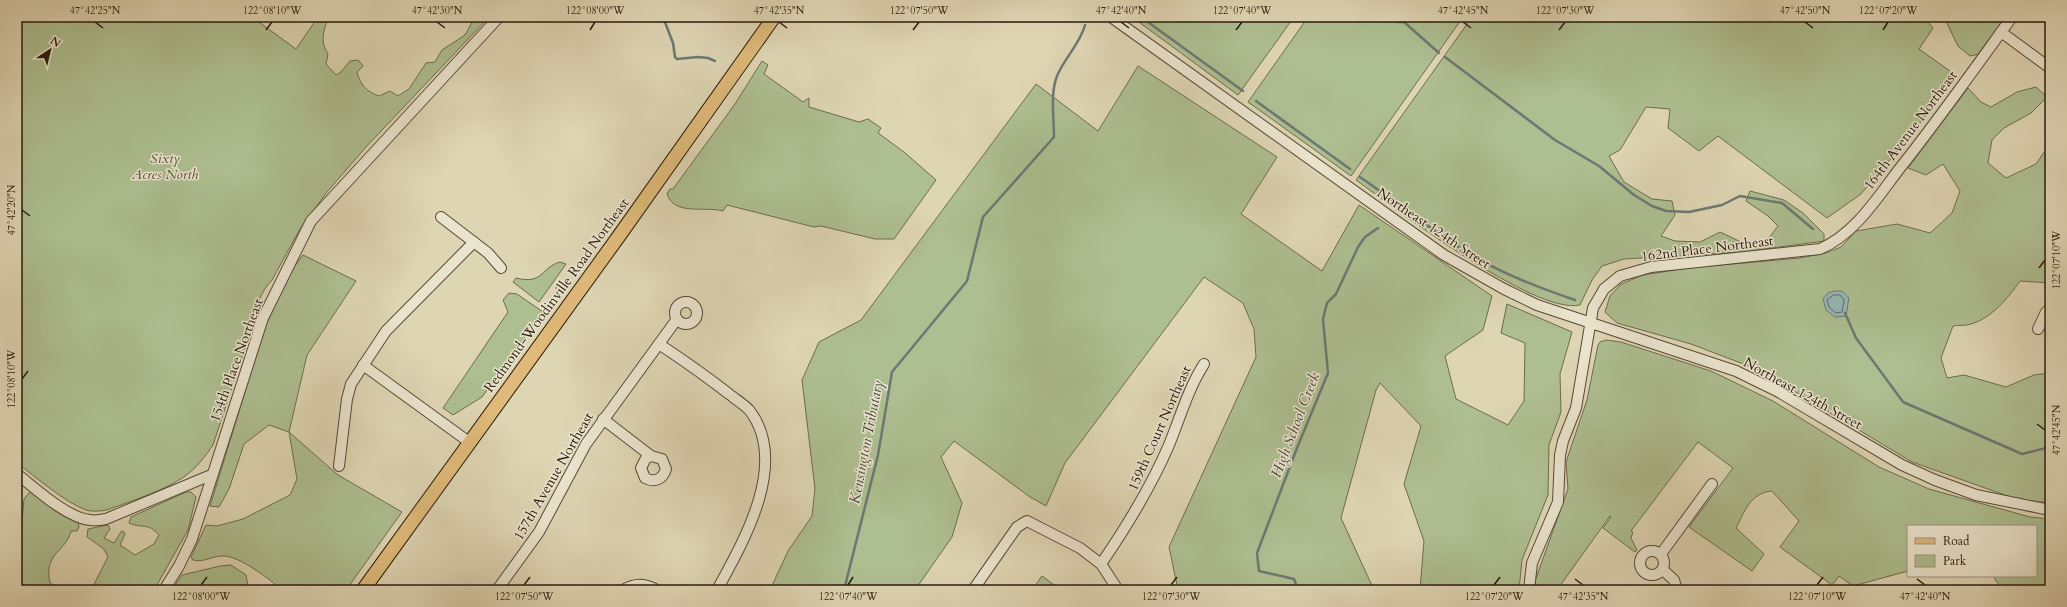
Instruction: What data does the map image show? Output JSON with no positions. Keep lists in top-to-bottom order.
{
  "streets": {
    "main road": ["Redmond-Woodinville Road Northeast"],
    "street": [
      "164th Avenue Northeast",
      "Northeast 124th Street",
      "162nd Place Northeast",
      "154th Place Northeast",
      "159th Court Northeast",
      "157th Avenue Northeast"
    ]
  },
  "crossings": [
    ["164th Avenue Northeast", "162nd Place Northeast"],
    ["Northeast 124th Street", "162nd Place Northeast"]
  ],
  "water": ["High School Creek", "Kensington Tributary"],
  "parks": ["Sixty Acres North"],
  "legend": ["Road", "Park"],
  "north": "top right",
  "coordinates": [
    "47°42'25\"N",
    "122°08'10\"W",
    "47°42'30\"N",
    "122°08'00\"W",
    "47°42'35\"N",
    "122°07'50\"W",
    "47°42'40\"N",
    "122°07'40\"W",
    "47°42'45\"N",
    "122°07'30\"W",
    "47°42'50\"N",
    "122°07'20\"W",
    "47°42'20\"N",
    "122°07'10\"W"
  ]
}
